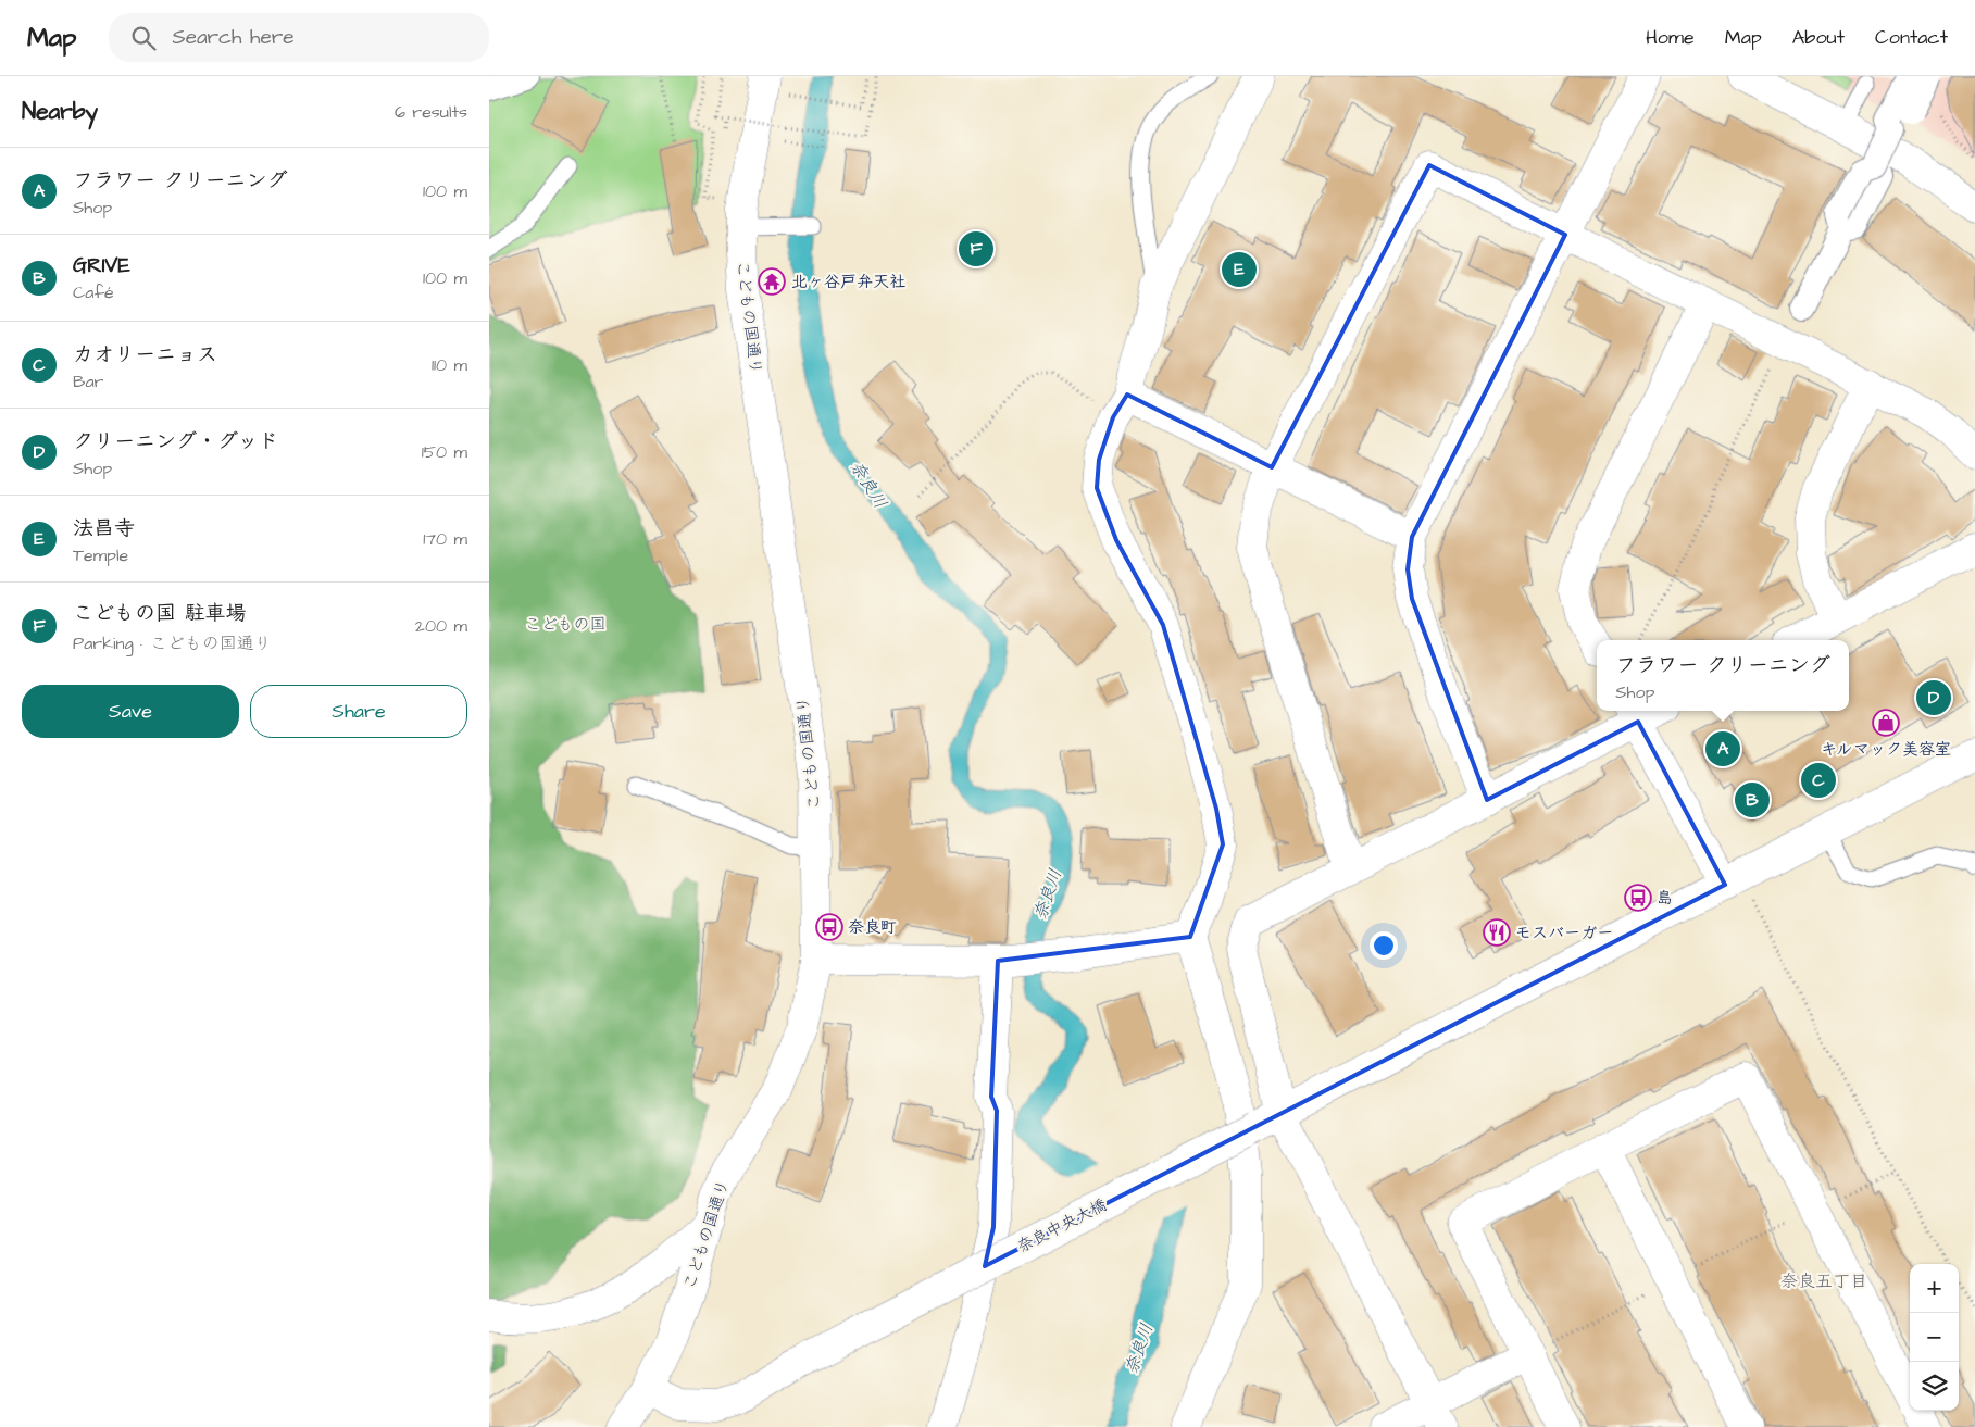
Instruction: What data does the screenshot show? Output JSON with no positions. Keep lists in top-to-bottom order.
{
  "streets": {
    "street": ["こどもの国通り", "奈良中央大橋"]
  },
  "crossings": [
    ["こどもの国通り", "奈良中央大橋"]
  ],
  "districts": ["奈良五丁目"],
  "water": ["奈良川"],
  "parks": ["こどもの国"],
  "places": {
    "temple": ["北ヶ谷戸弁天社"],
    "shop": ["キルマック美容室"],
    "bus stop": ["島", "奈良町"],
    "restaurant": ["モスバーガー"]
  },
  "page": {
    "header": "Map",
    "search": "Search here",
    "nav": [
      "Home",
      "Map",
      "About",
      "Contact"
    ],
    "heading": ["Nearby", "6 results"],
    "list": [
      {
        "mark": "A",
        "name": "フラワー クリーニング",
        "note": "Shop",
        "value": "100 m"
      },
      {
        "mark": "B",
        "name": "GRIVE",
        "note": "Café",
        "value": "100 m"
      },
      {
        "mark": "C",
        "name": "カオリーニョス",
        "note": "Bar",
        "value": "110 m"
      },
      {
        "mark": "D",
        "name": "クリーニング・グッド",
        "note": "Shop",
        "value": "150 m"
      },
      {
        "mark": "E",
        "name": "法昌寺",
        "note": "Temple",
        "value": "170 m"
      },
      {
        "mark": "F",
        "name": "こどもの国 駐車場",
        "note": "Parking · こどもの国通り",
        "value": "200 m"
      }
    ],
    "pins": [
      "F",
      "E",
      "D",
      "A",
      "C",
      "B"
    ],
    "popup": ["フラワー クリーニング", "Shop"],
    "buttons": ["Save", "Share"],
    "map_buttons": ["+", "−"]
  }
}
